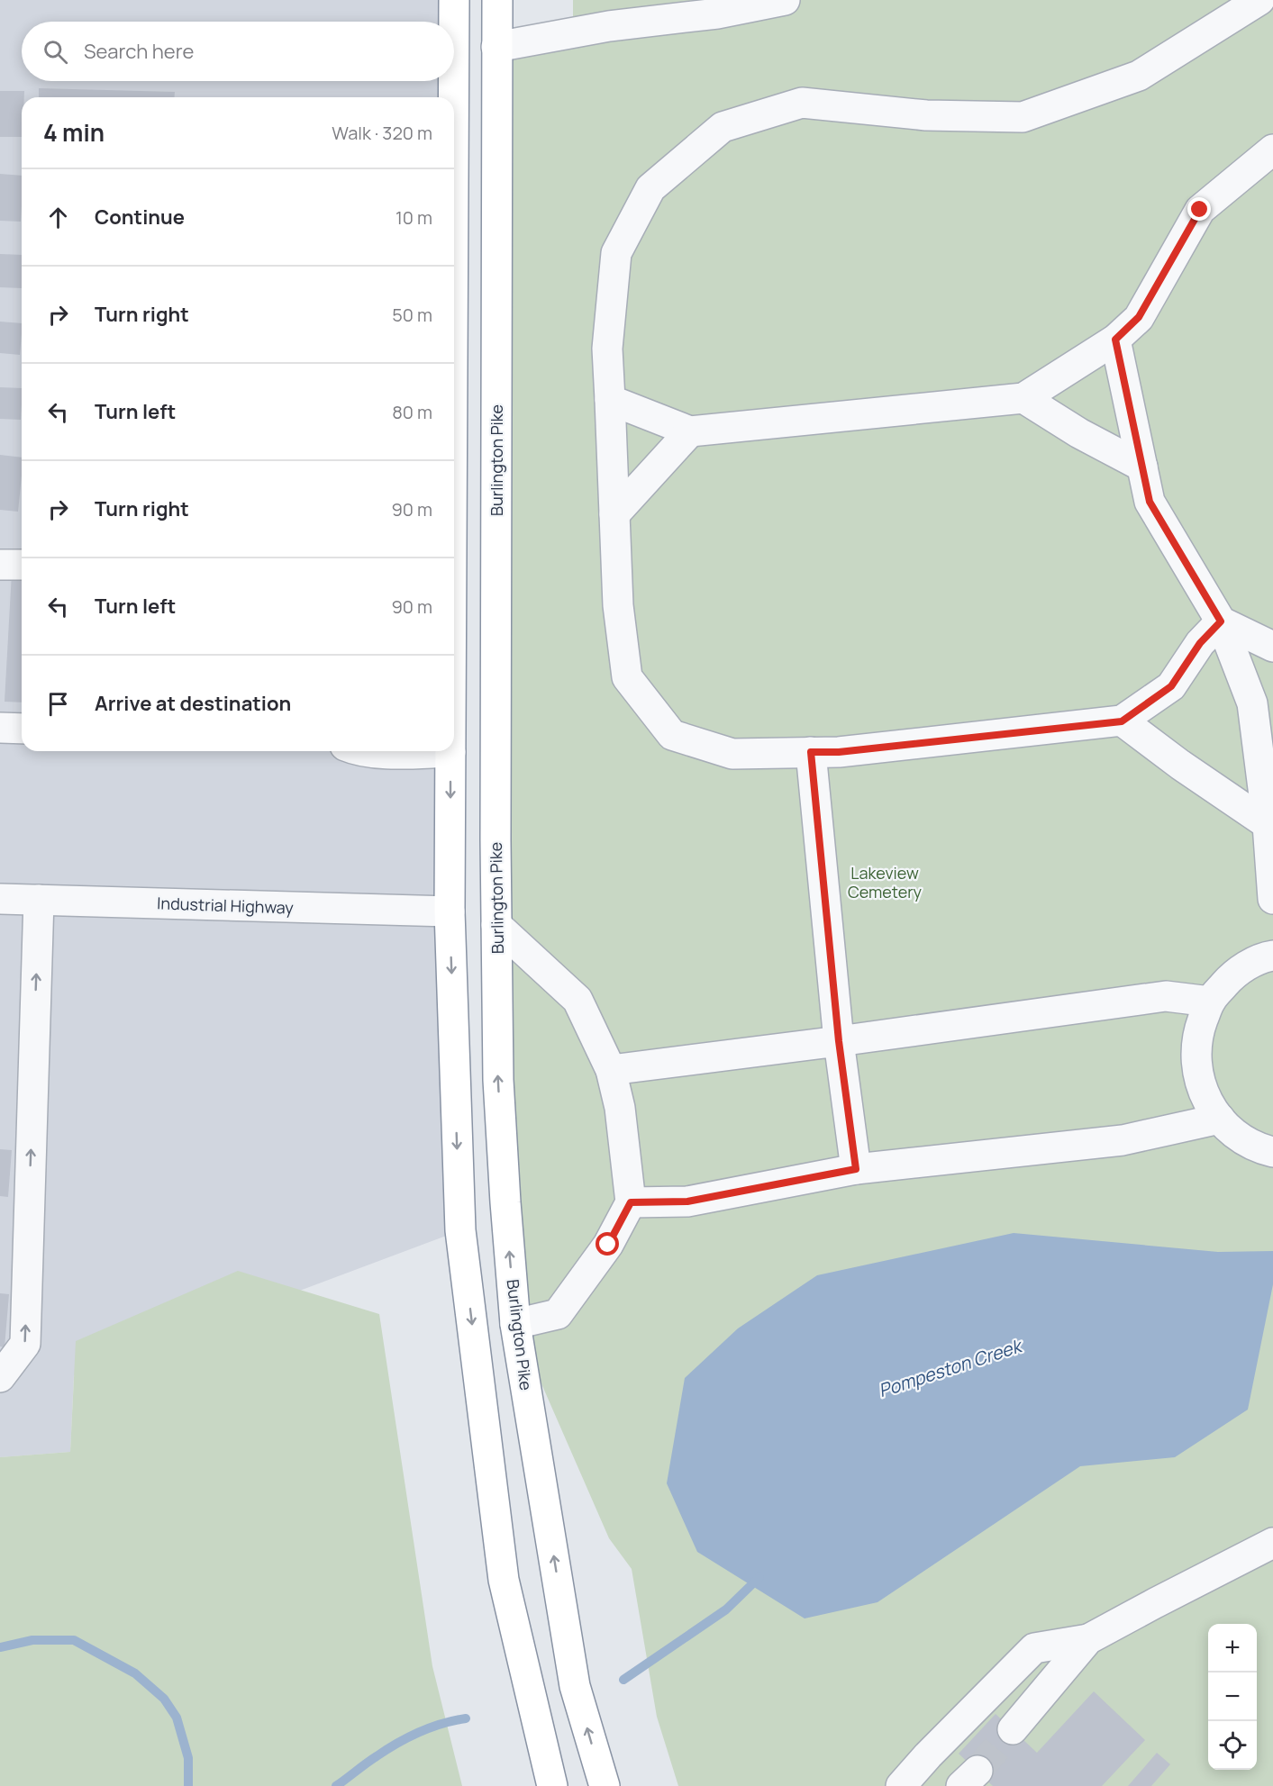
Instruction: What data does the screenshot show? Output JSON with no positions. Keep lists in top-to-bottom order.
{
  "streets": {
    "highway": ["Burlington Pike"],
    "street": ["Industrial Highway"]
  },
  "water": ["Pompeston Creek"],
  "parks": ["Lakeview Cemetery"],
  "page": {
    "search": "Search here",
    "heading": ["4 min", "Walk · 320 m"],
    "list": [
      ["Continue", "10 m"],
      ["Turn right", "50 m"],
      ["Turn left", "80 m"],
      ["Turn right", "90 m"],
      ["Turn left", "90 m"],
      "Arrive at destination"
    ],
    "map_buttons": ["+", "−"]
  }
}
